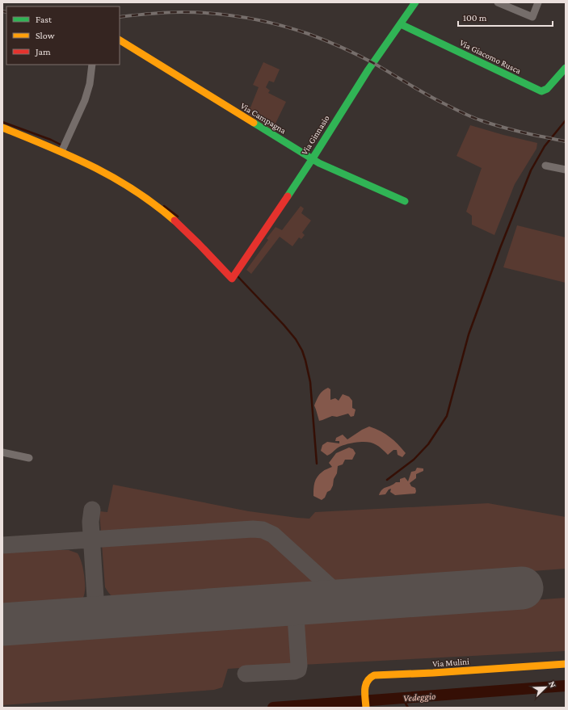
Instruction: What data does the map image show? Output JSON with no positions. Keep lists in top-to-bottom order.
{
  "streets": {
    "street": [
      "Via Giacomo Rusca",
      "Via Campagna",
      "Via Ginnasio",
      "Via Mulini"
    ]
  },
  "crossings": [
    ["Via Giacomo Rusca", "Via Ginnasio"],
    ["Via Campagna", "Via Ginnasio"]
  ],
  "water": ["Vedeggio"],
  "legend": ["Fast", "Slow", "Jam"],
  "scale_bar": "100 m",
  "north": "top right"
}
